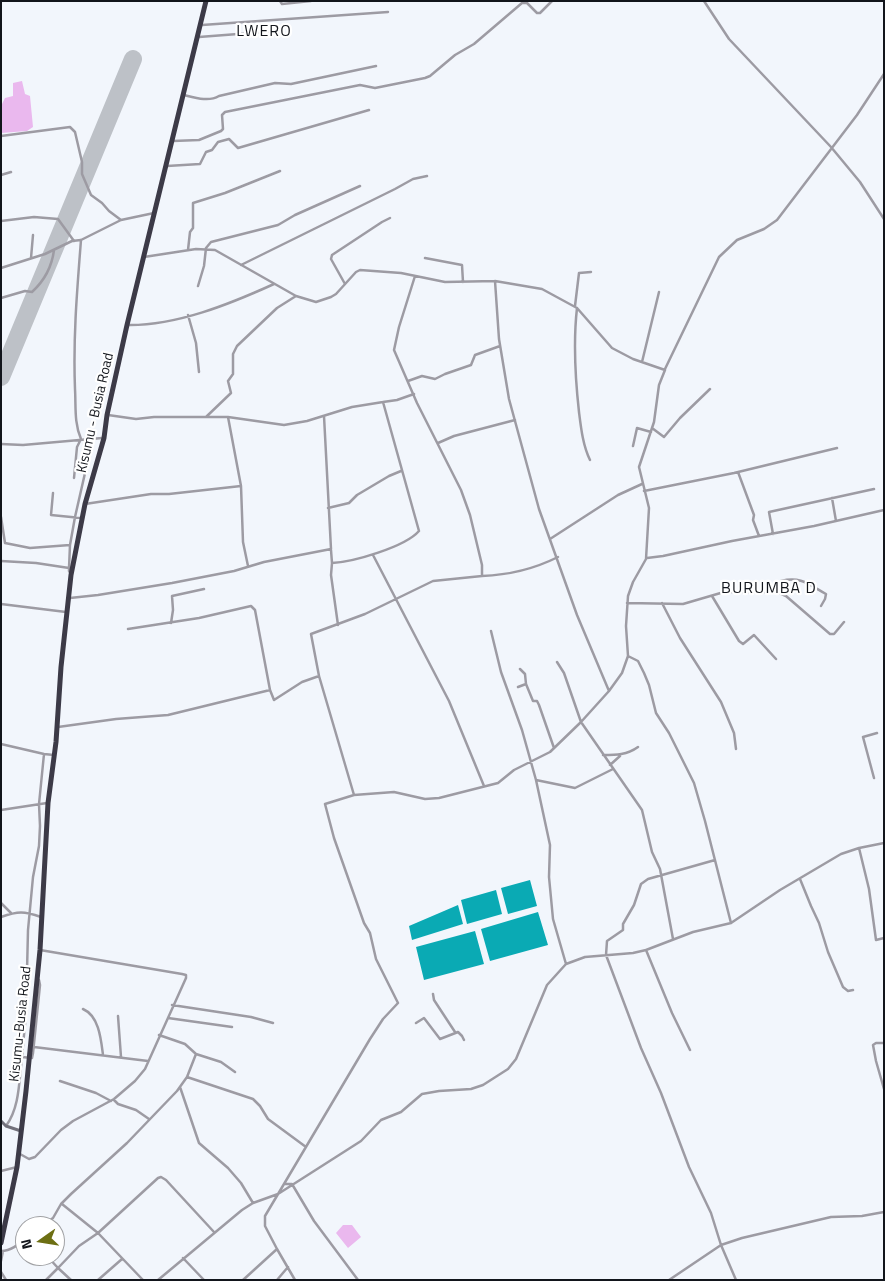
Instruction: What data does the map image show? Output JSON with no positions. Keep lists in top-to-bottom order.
{
  "streets": {
    "highway": ["Kisumu - Busia Road", "Kisumu-Busia Road"]
  },
  "crossings": [
    ["Kisumu - Busia Road", "Kisumu-Busia Road"]
  ],
  "districts": ["LWERO", "BURUMBA D"],
  "north": "left"
}
